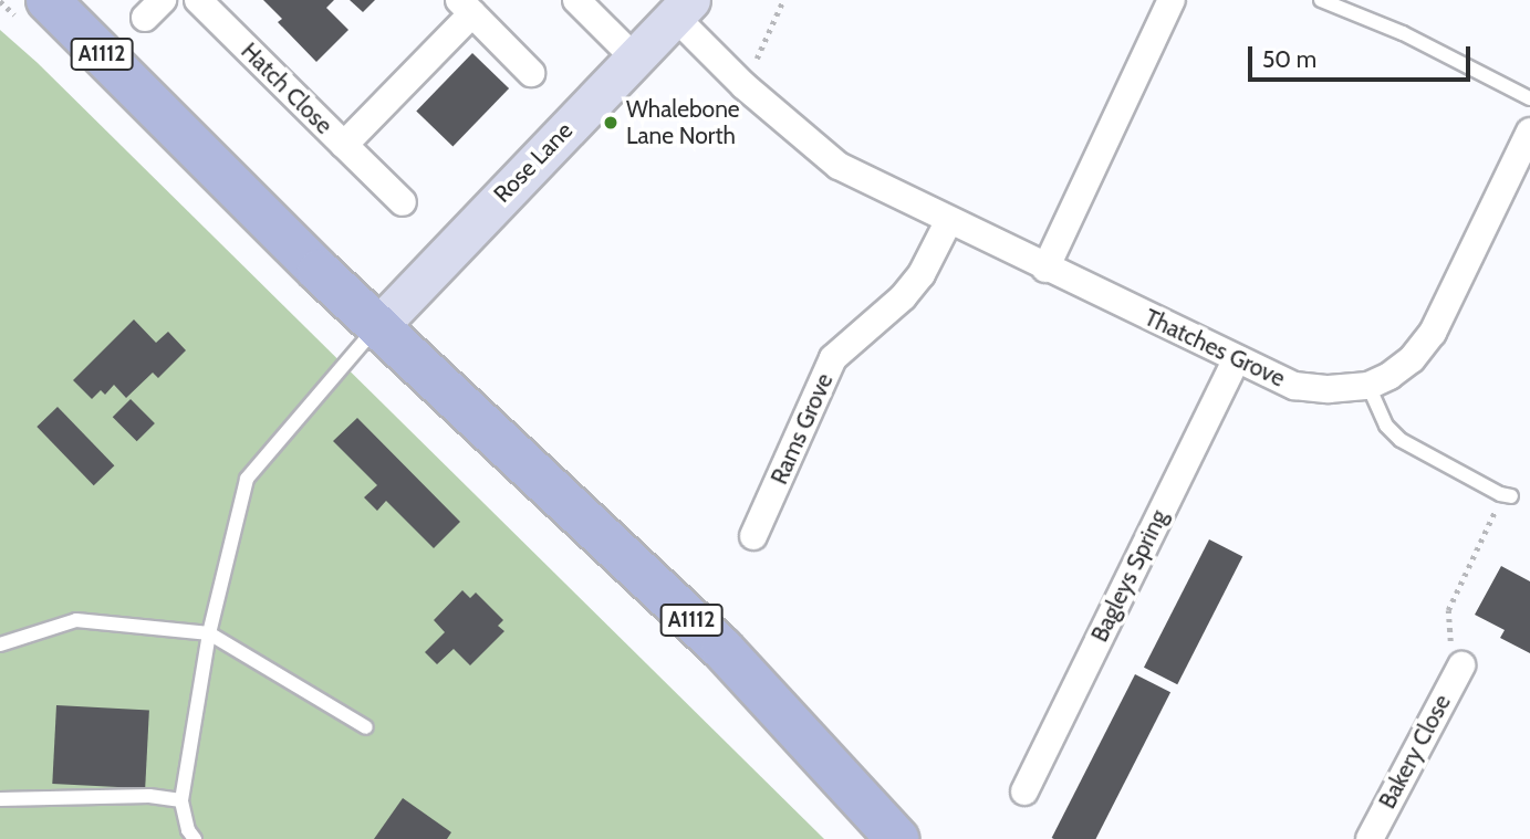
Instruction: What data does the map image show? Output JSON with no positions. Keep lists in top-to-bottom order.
{
  "streets": {
    "main road": ["A1112"],
    "street": [
      "Hatch Close",
      "Rose Lane",
      "Thatches Grove",
      "Rams Grove",
      "Bagleys Spring",
      "Bakery Close"
    ]
  },
  "crossings": [
    ["A1112", "Rose Lane"],
    ["Rose Lane", "Thatches Grove"],
    ["Thatches Grove", "Rams Grove"],
    ["Thatches Grove", "Bagleys Spring"]
  ],
  "places": ["Whalebone Lane North"],
  "scale_bar": "50 m"
}
